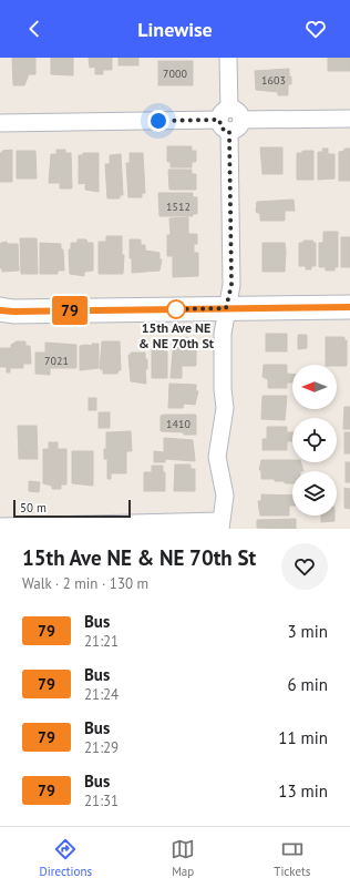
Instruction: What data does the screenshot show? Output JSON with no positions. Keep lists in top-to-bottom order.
{
  "places": ["15th Ave NE & NE 70th St"],
  "lines": ["bus line 79"],
  "house_numbers": [
    "7000",
    "1603",
    "1512",
    "7021",
    "1410"
  ],
  "scale_bar": "50 m",
  "north": "left",
  "page": {
    "header": "Linewise",
    "on_map": "79",
    "scale": "50 m",
    "heading": ["15th Ave NE & NE 70th St", "Walk · 2 min · 130 m"],
    "list": [
      {
        "mark": "79",
        "name": "Bus",
        "note": "21:21",
        "value": "3 min"
      },
      {
        "mark": "79",
        "name": "Bus",
        "note": "21:24",
        "value": "6 min"
      },
      {
        "mark": "79",
        "name": "Bus",
        "note": "21:29",
        "value": "11 min"
      },
      {
        "mark": "79",
        "name": "Bus",
        "note": "21:31",
        "value": "13 min"
      }
    ],
    "tabs": ["Directions", "Map", "Tickets"]
  }
}
